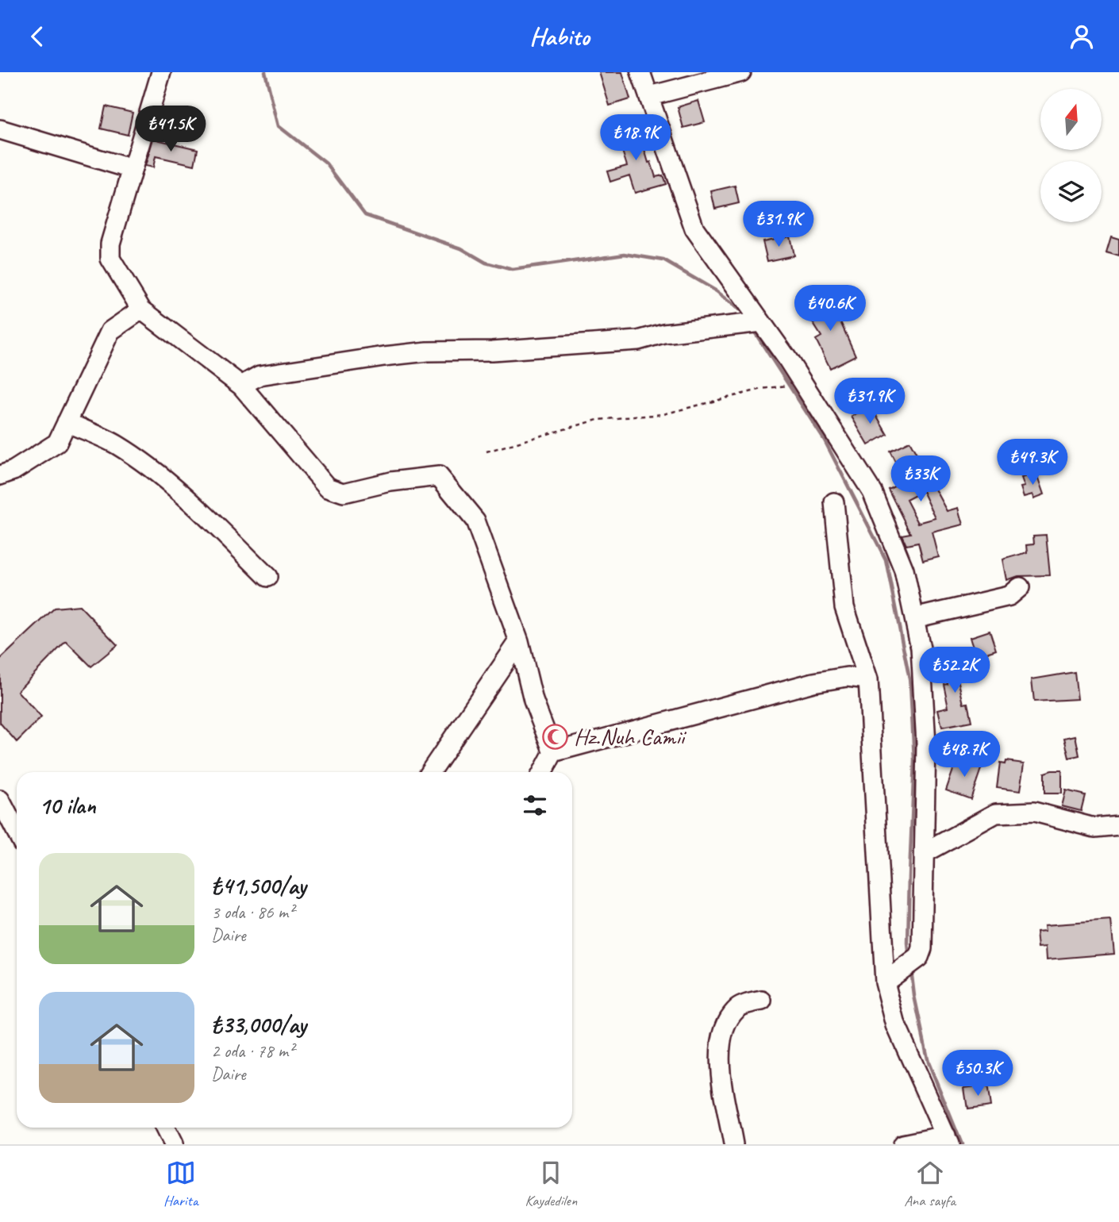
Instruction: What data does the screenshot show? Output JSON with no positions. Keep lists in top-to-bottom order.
{
  "places": {
    "mosque": ["Hz.Nuh Camii"]
  },
  "north": "top",
  "page": {
    "header": "Habito",
    "price": [
      "₺41.5K",
      "₺18.9K",
      "₺31.9K",
      "₺40.6K",
      "₺31.9K",
      "₺49.3K",
      "₺33K",
      "₺52.2K",
      "₺48.7K",
      "₺50.3K"
    ],
    "heading": "10 ilan",
    "list": [
      {
        "name": "₺41,500/ay",
        "note": "3 oda · 86 m² · Daire"
      },
      {
        "name": "₺33,000/ay",
        "note": "2 oda · 78 m² · Daire"
      }
    ],
    "tabs": ["Harita", "Kaydedilen", "Ana sayfa"]
  }
}
